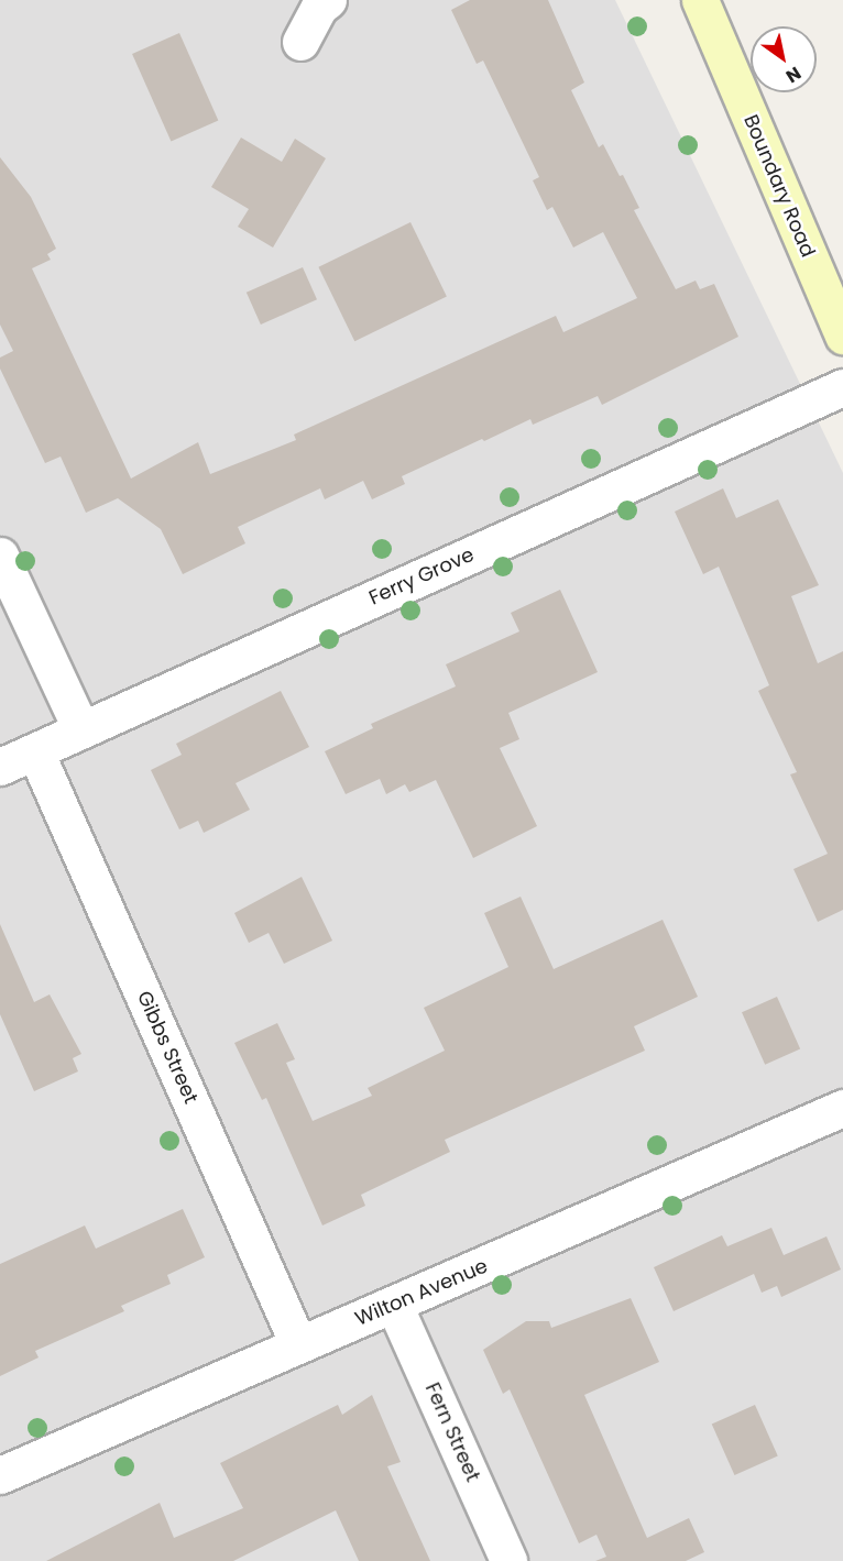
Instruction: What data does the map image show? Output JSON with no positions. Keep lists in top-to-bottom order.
{
  "streets": {
    "main road": ["Boundary Road"],
    "street": [
      "Ferry Grove",
      "Gibbs Street",
      "Wilton Avenue",
      "Fern Street"
    ]
  },
  "crossings": [
    ["Ferry Grove", "Gibbs Street"],
    ["Gibbs Street", "Wilton Avenue"],
    ["Wilton Avenue", "Fern Street"]
  ],
  "north": "bottom right"
}
